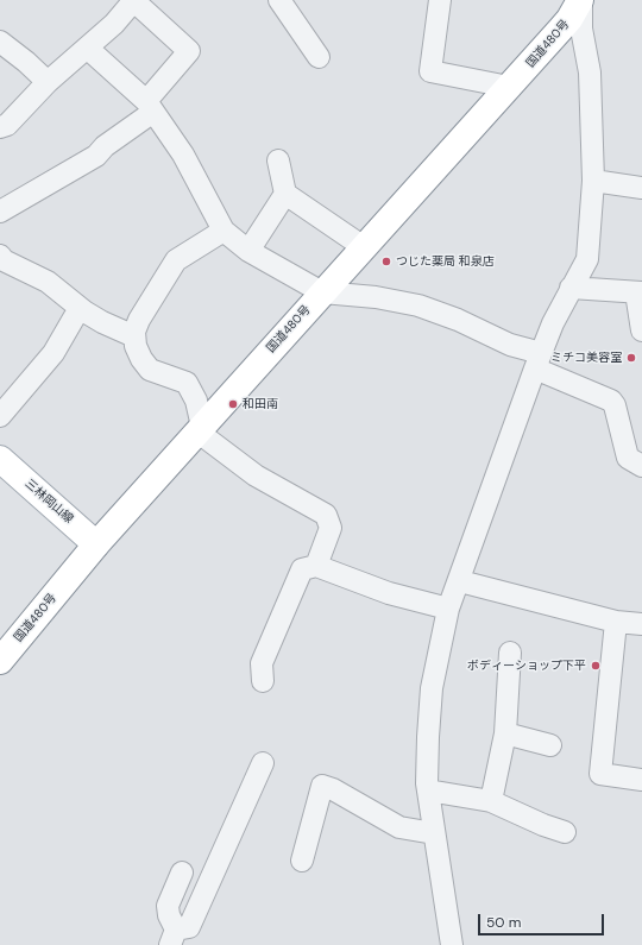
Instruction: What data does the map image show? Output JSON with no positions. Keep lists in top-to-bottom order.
{
  "streets": {
    "main road": ["国道480号", "三林岡山線"]
  },
  "crossings": [
    ["国道480号", "三林岡山線"]
  ],
  "places": [
    "つじた薬局 和泉店",
    "ミチコ美容室",
    "和田南",
    "ボディーショップ下平"
  ],
  "scale_bar": "50 m"
}
